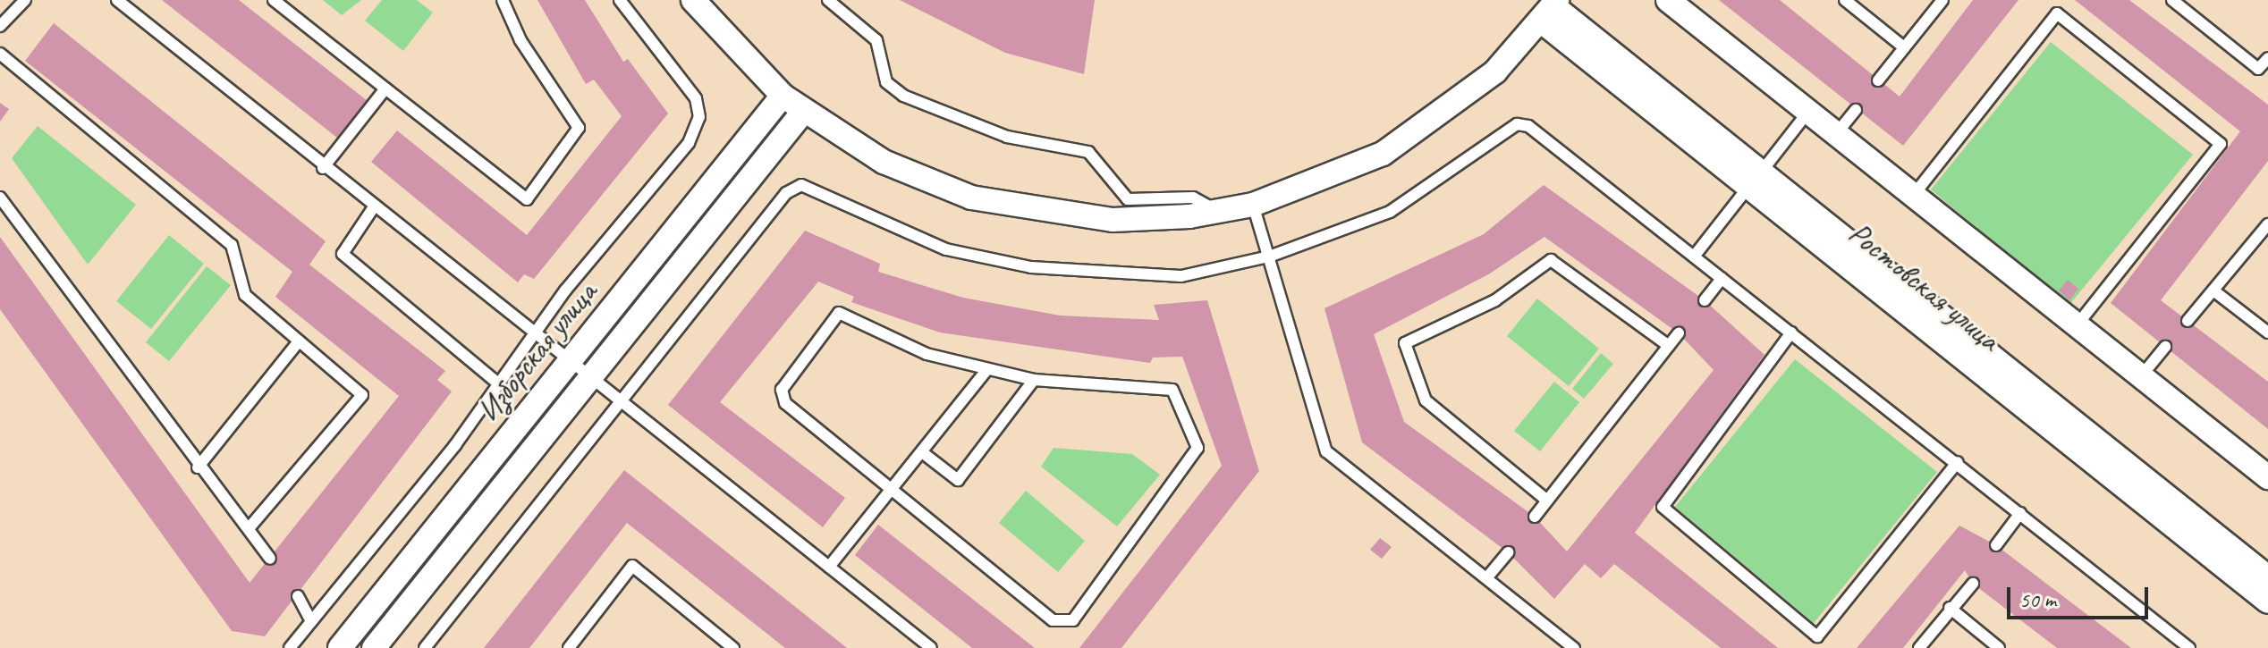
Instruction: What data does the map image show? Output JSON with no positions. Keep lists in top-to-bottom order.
{
  "streets": {
    "street": ["Ростовская улица", "Изборская улица"]
  },
  "crossings": [
    ["Ростовская улица", "Изборская улица"]
  ],
  "scale_bar": "50 m"
}
